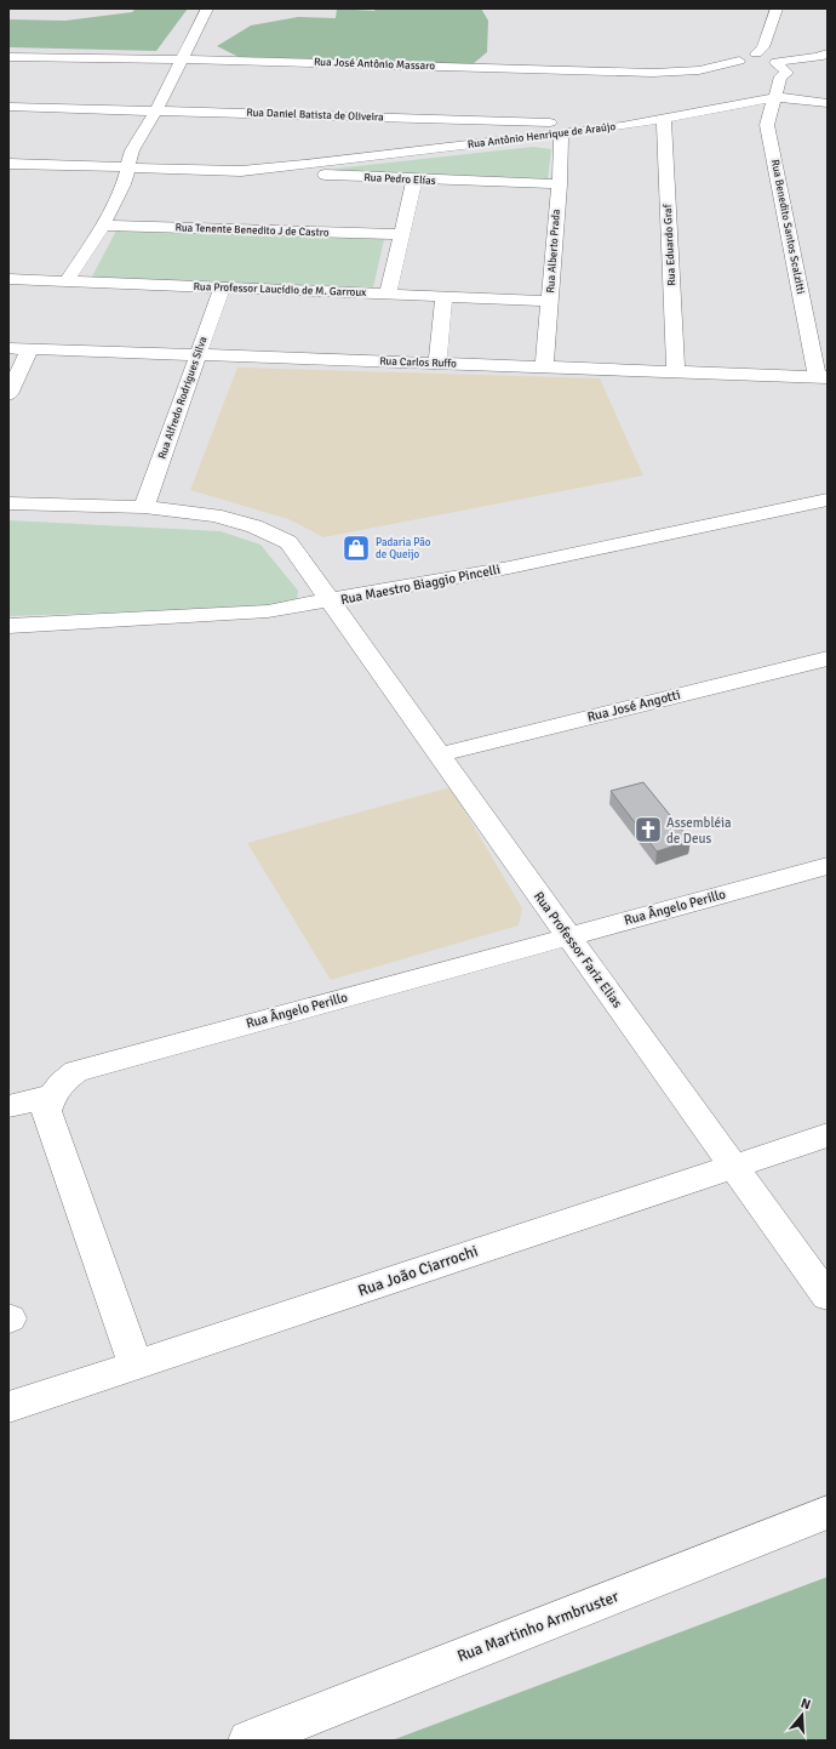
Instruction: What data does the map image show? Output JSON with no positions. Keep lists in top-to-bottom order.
{
  "streets": {
    "street": [
      "Rua José Antônio Massaro",
      "Rua Daniel Batista de Oliveira",
      "Rua Antônio Henrique de Araújo",
      "Rua Pedro Elías",
      "Rua Benedito Santos Scalzitti",
      "Rua Tenente Benedito J de Castro",
      "Rua Eduardo Graf",
      "Rua Alberto Prada",
      "Rua Professor Laucídio de M. Garroux",
      "Rua Carlos Ruffo",
      "Rua Alfredo Rodrigues Silva",
      "Rua Maestro Biaggio Pincelli",
      "Rua José Angotti",
      "Rua Ângelo Perillo",
      "Rua Professor Fariz Elias",
      "Rua João Ciarrochi",
      "Rua Martinho Armbruster"
    ]
  },
  "crossings": [
    ["Rua Daniel Batista de Oliveira", "Rua Antônio Henrique de Araújo"],
    ["Rua Antônio Henrique de Araújo", "Rua Pedro Elías"],
    ["Rua Antônio Henrique de Araújo", "Rua Benedito Santos Scalzitti"],
    ["Rua Antônio Henrique de Araújo", "Rua Eduardo Graf"],
    ["Rua Antônio Henrique de Araújo", "Rua Alberto Prada"],
    ["Rua Pedro Elías", "Rua Alberto Prada"],
    ["Rua Benedito Santos Scalzitti", "Rua Carlos Ruffo"],
    ["Rua Eduardo Graf", "Rua Carlos Ruffo"],
    ["Rua Alberto Prada", "Rua Professor Laucídio de M. Garroux"],
    ["Rua Alberto Prada", "Rua Carlos Ruffo"],
    ["Rua Professor Laucídio de M. Garroux", "Rua Alfredo Rodrigues Silva"],
    ["Rua Carlos Ruffo", "Rua Alfredo Rodrigues Silva"],
    ["Rua Alfredo Rodrigues Silva", "Rua Professor Fariz Elias"],
    ["Rua Maestro Biaggio Pincelli", "Rua Professor Fariz Elias"],
    ["Rua José Angotti", "Rua Professor Fariz Elias"],
    ["Rua Ângelo Perillo", "Rua Professor Fariz Elias"],
    ["Rua Professor Fariz Elias", "Rua João Ciarrochi"]
  ],
  "places": {
    "shop": ["Padaria Pão de Queijo"],
    "church": ["Assembléia de Deus"]
  },
  "north": "top"
}
